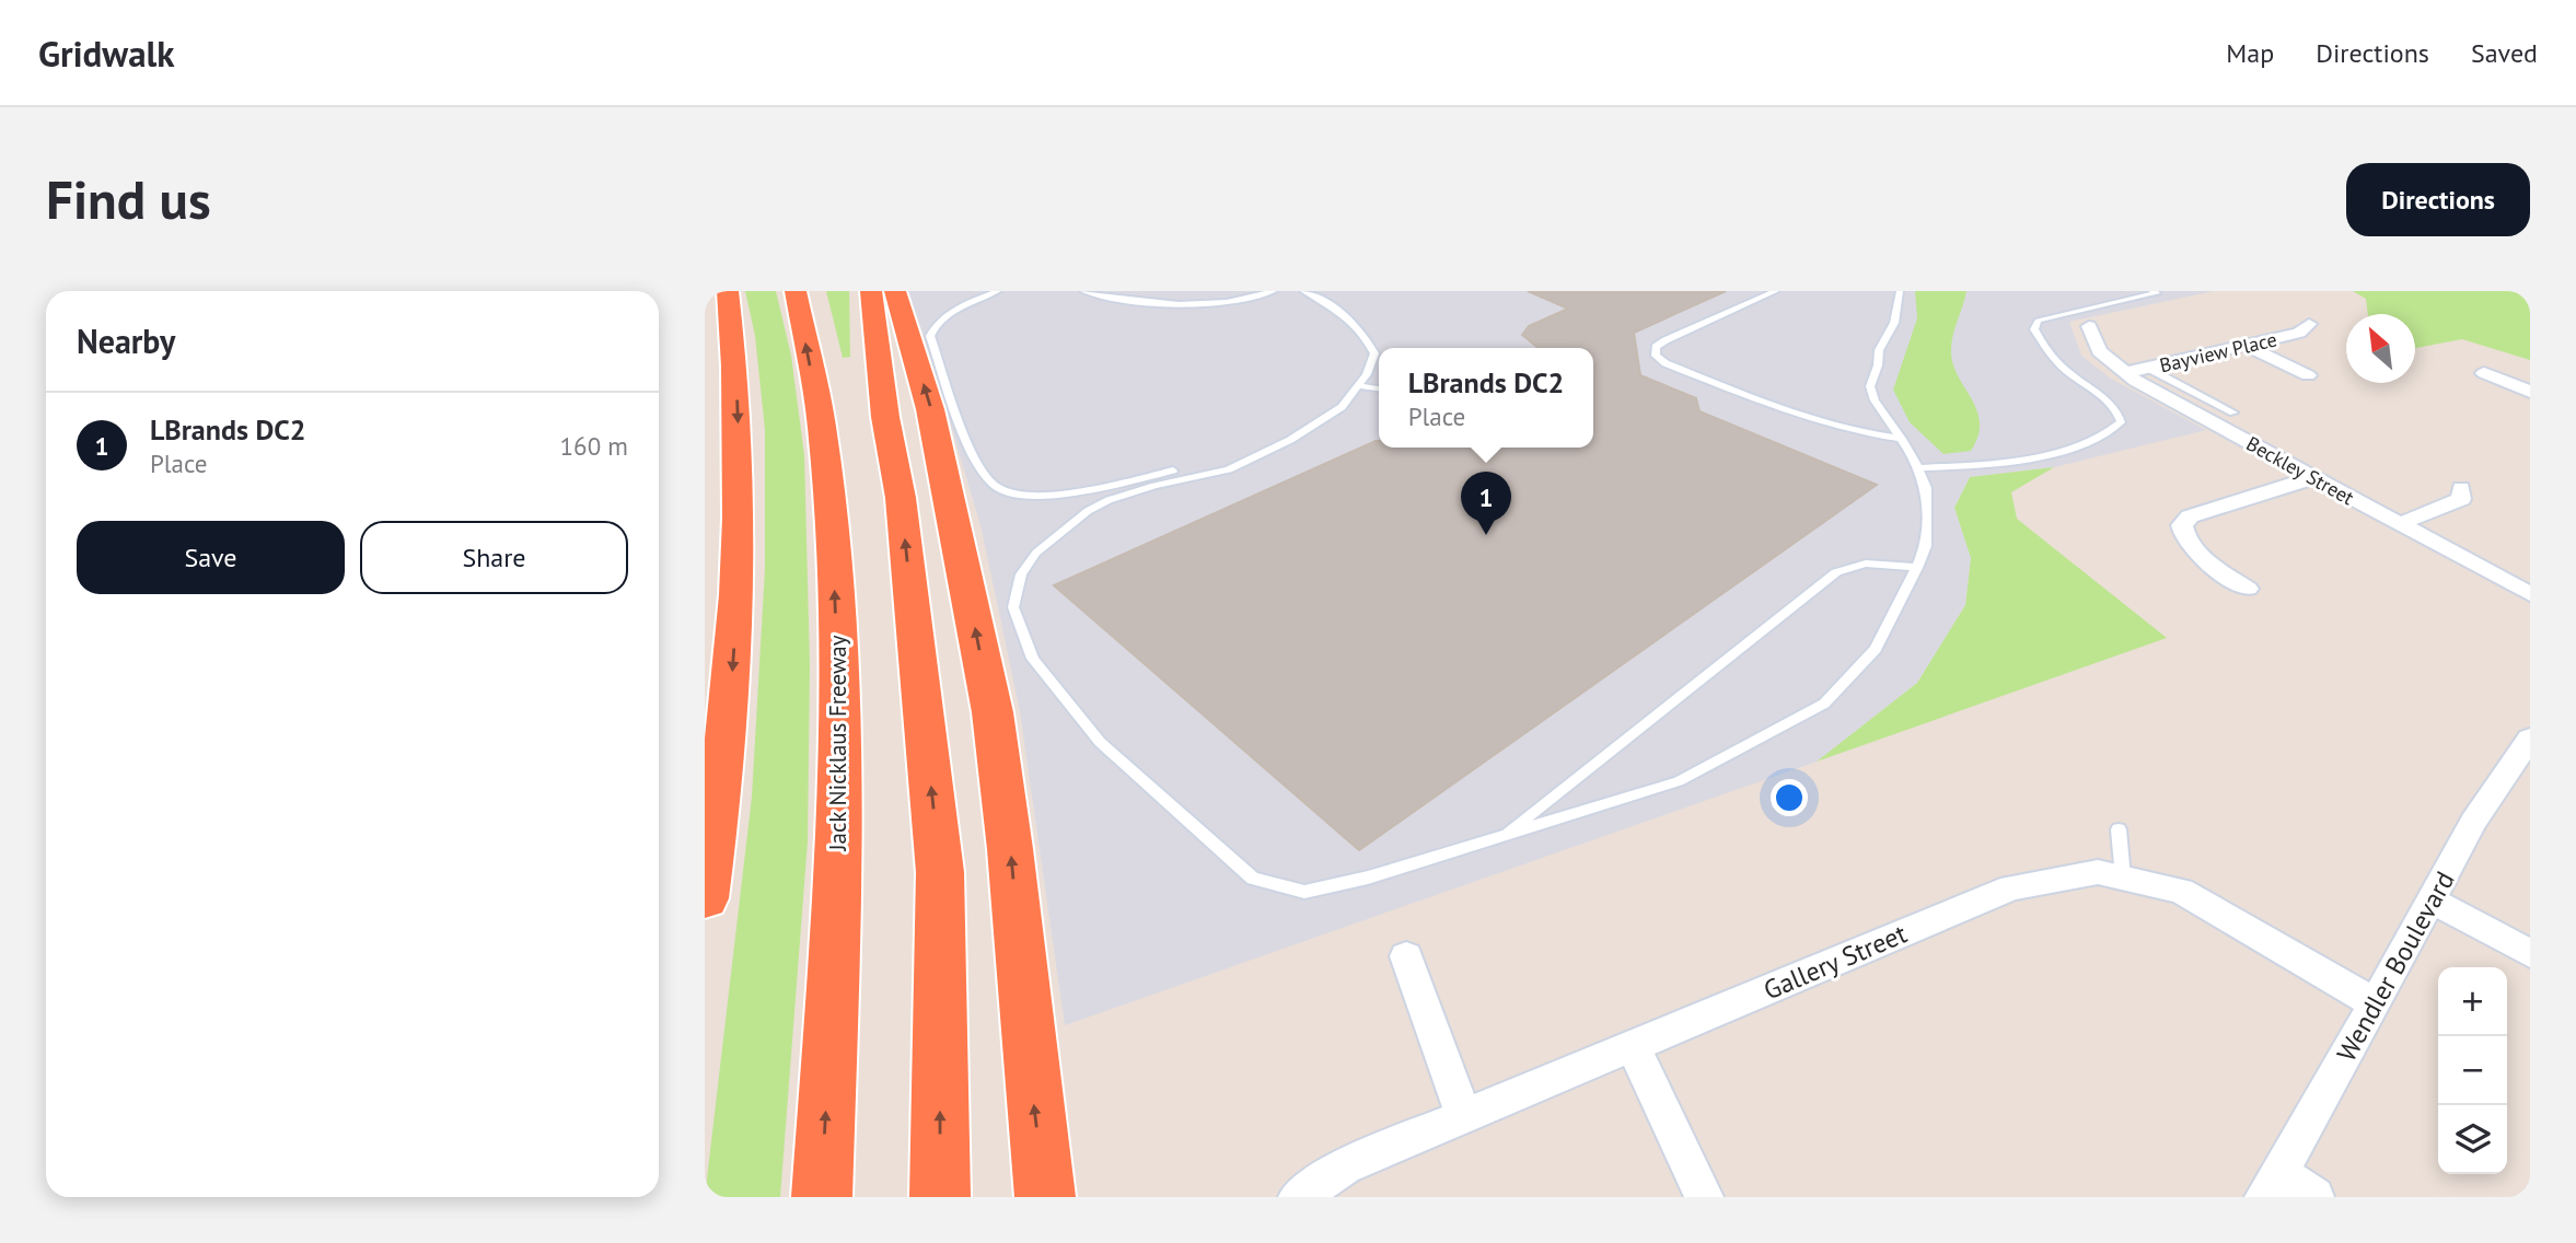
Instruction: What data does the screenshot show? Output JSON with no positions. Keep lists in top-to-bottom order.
{
  "streets": {
    "highway": ["Jack Nicklaus Freeway"],
    "street": [
      "Bayview Place",
      "Beckley Street",
      "Gallery Street",
      "Wendler Boulevard"
    ]
  },
  "crossings": [
    ["Bayview Place", "Beckley Street"],
    ["Gallery Street", "Wendler Boulevard"]
  ],
  "north": "top left",
  "page": {
    "header": "Gridwalk",
    "nav": ["Map", "Directions", "Saved"],
    "buttons": [
      "Directions",
      ["Save", "Share"]
    ],
    "title": "Find us",
    "heading": "Nearby",
    "popup": ["LBrands DC2", "Place"],
    "list": [
      {
        "mark": "1",
        "name": "LBrands DC2",
        "note": "Place",
        "value": "160 m"
      }
    ],
    "pins": "1",
    "map_buttons": ["+", "−"]
  }
}
